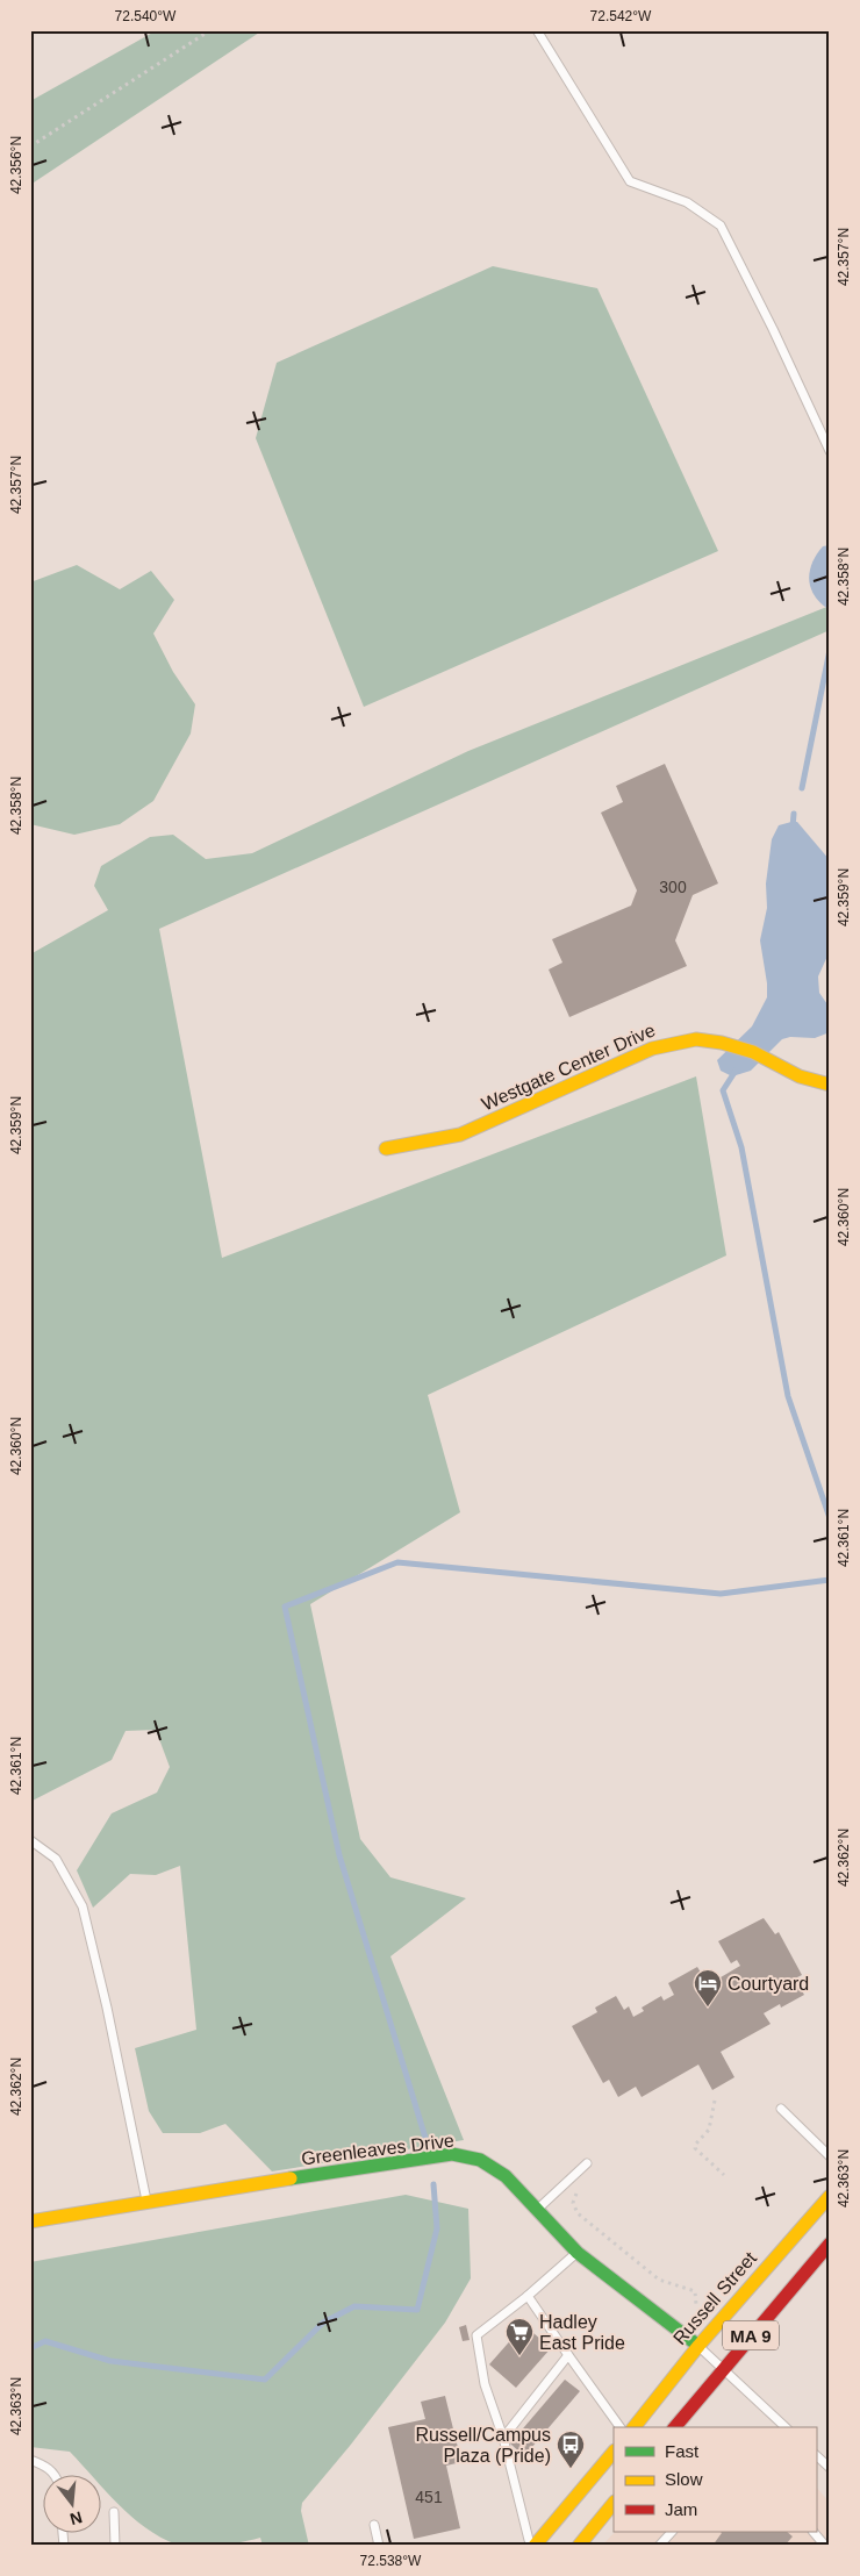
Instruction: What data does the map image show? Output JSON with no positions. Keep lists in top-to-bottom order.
{
  "streets": {
    "main road": [
      "Westgate Center Drive",
      "Greenleaves Drive",
      "Russell Street",
      "MA 9"
    ]
  },
  "crossings": [
    ["Greenleaves Drive", "Russell Street"]
  ],
  "places": {
    "hotel": ["Courtyard"],
    "supermarket": ["Hadley East Pride"],
    "bus stop": ["Russell/Campus Plaza (Pride)"]
  },
  "house_numbers": ["300", "451"],
  "legend": ["Fast", "Slow", "Jam"],
  "north": "bottom",
  "coordinates": [
    "72.540°W",
    "72.542°W",
    "42.356°N",
    "42.357°N",
    "42.358°N",
    "42.359°N",
    "42.360°N",
    "42.361°N",
    "42.362°N",
    "42.363°N",
    "72.538°W"
  ]
}
